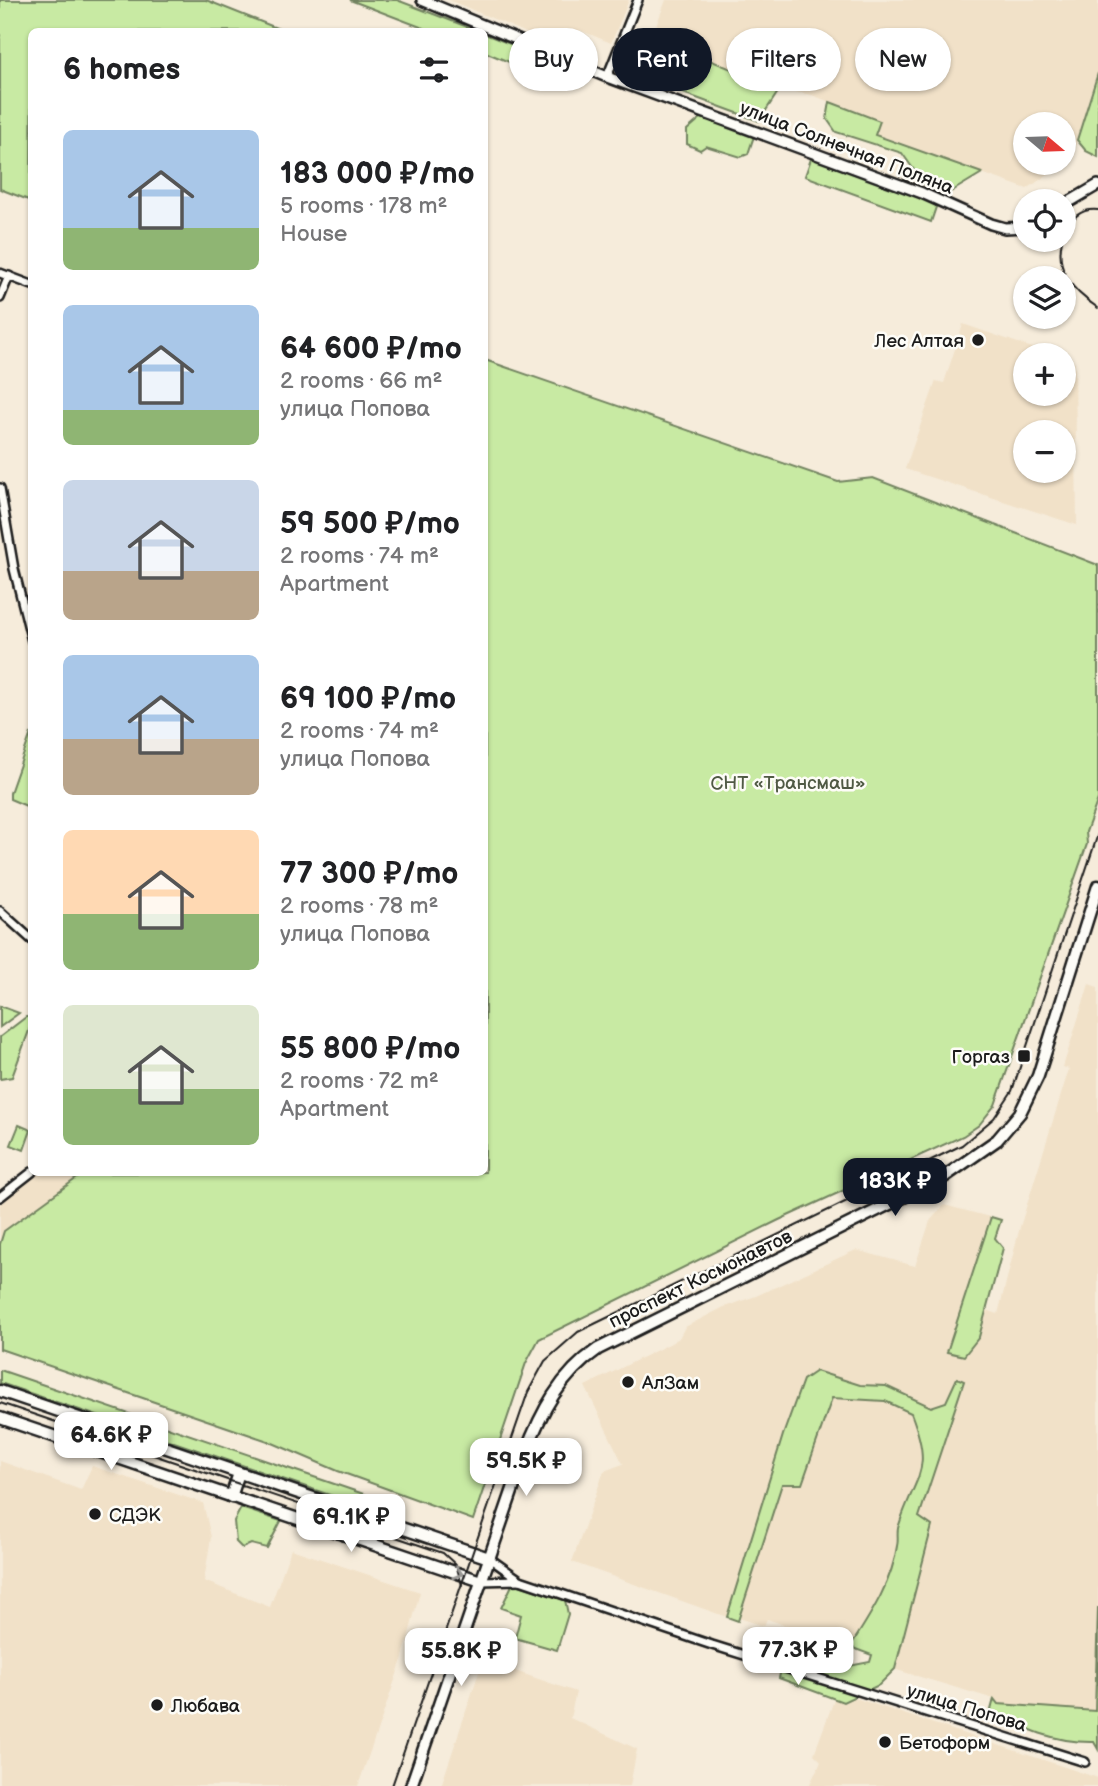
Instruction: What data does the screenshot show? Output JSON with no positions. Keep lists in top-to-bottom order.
{
  "streets": {
    "main road": ["проспект Космонавтов", "улица Попова"],
    "street": ["улица Солнечная Поляна"]
  },
  "crossings": [
    ["проспект Космонавтов", "улица Попова"]
  ],
  "parks": ["СНТ «Трансмаш»"],
  "places": {
    "other": [
      "Лес Алтая",
      "АлЗам",
      "СДЭК",
      "Любава",
      "Бетоформ"
    ],
    "transit": ["Горгаз"]
  },
  "north": "right",
  "page": {
    "chip": [
      "Buy",
      "Rent",
      "Filters",
      "New"
    ],
    "heading": "6 homes",
    "map_buttons": ["+", "−"],
    "list": [
      {
        "name": "183 000 ₽/mo",
        "note": "5 rooms · 178 m² · House"
      },
      {
        "name": "64 600 ₽/mo",
        "note": "2 rooms · 66 m² · улица Попова"
      },
      {
        "name": "59 500 ₽/mo",
        "note": "2 rooms · 74 m² · Apartment"
      },
      {
        "name": "69 100 ₽/mo",
        "note": "2 rooms · 74 m² · улица Попова"
      },
      {
        "name": "77 300 ₽/mo",
        "note": "2 rooms · 78 m² · улица Попова"
      },
      {
        "name": "55 800 ₽/mo",
        "note": "2 rooms · 72 m² · Apartment"
      }
    ],
    "price": [
      "183K ₽",
      "64.6K ₽",
      "59.5K ₽",
      "69.1K ₽",
      "77.3K ₽",
      "55.8K ₽"
    ]
  }
}
